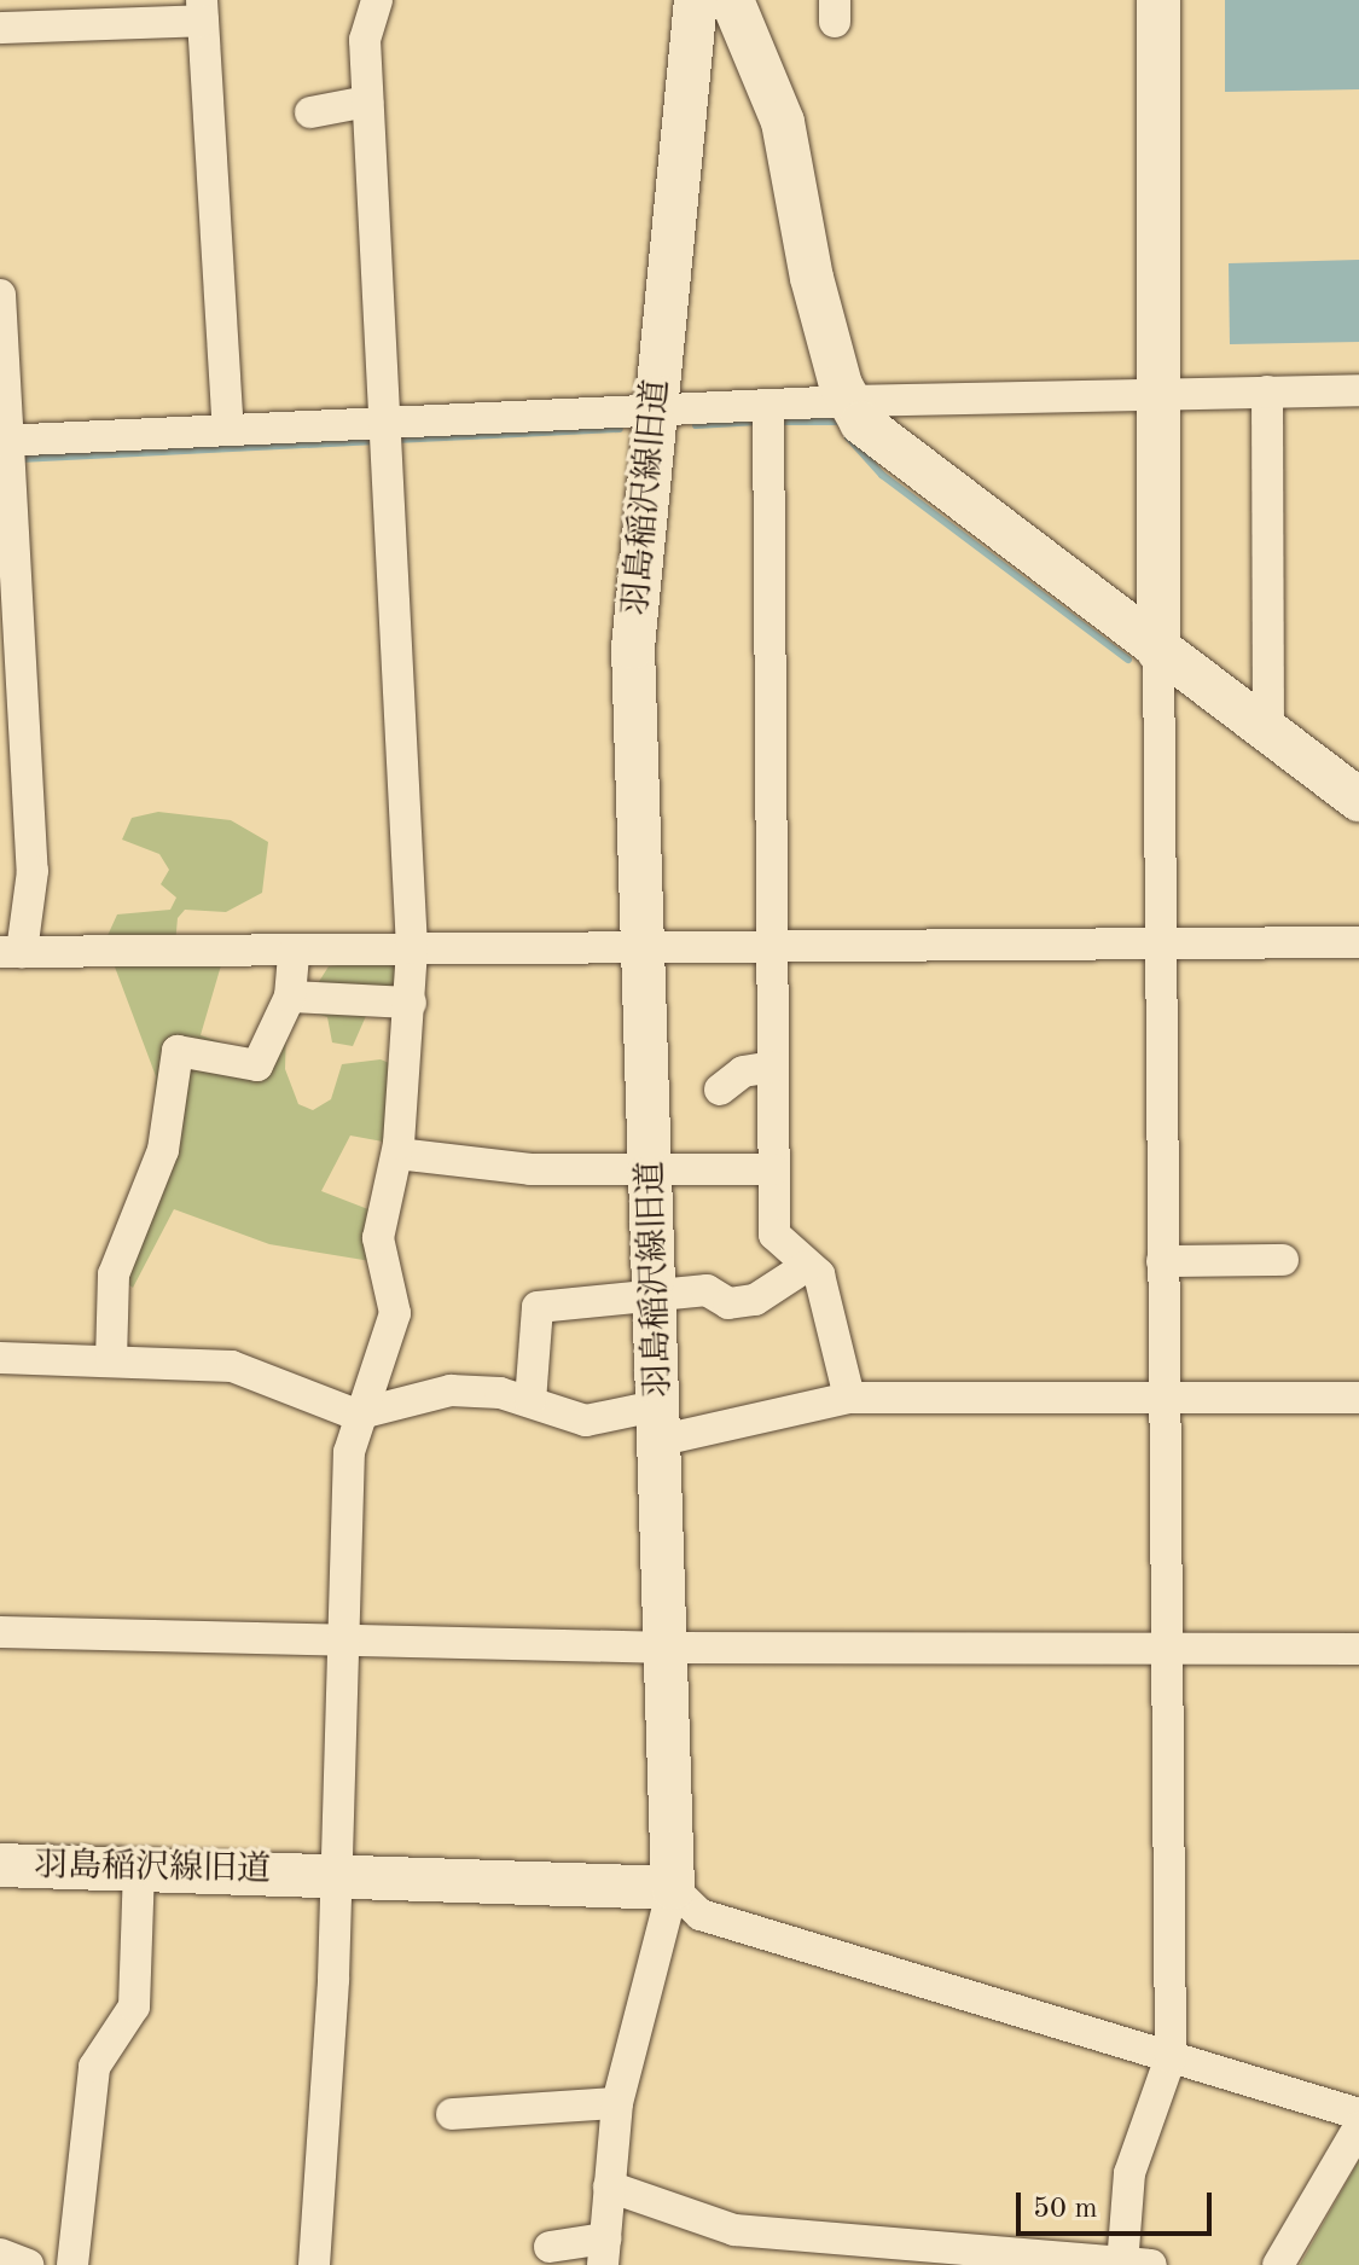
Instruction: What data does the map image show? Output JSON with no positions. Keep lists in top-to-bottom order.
{
  "streets": {
    "street": ["羽島稲沢線旧道"]
  },
  "scale_bar": "50 m"
}
